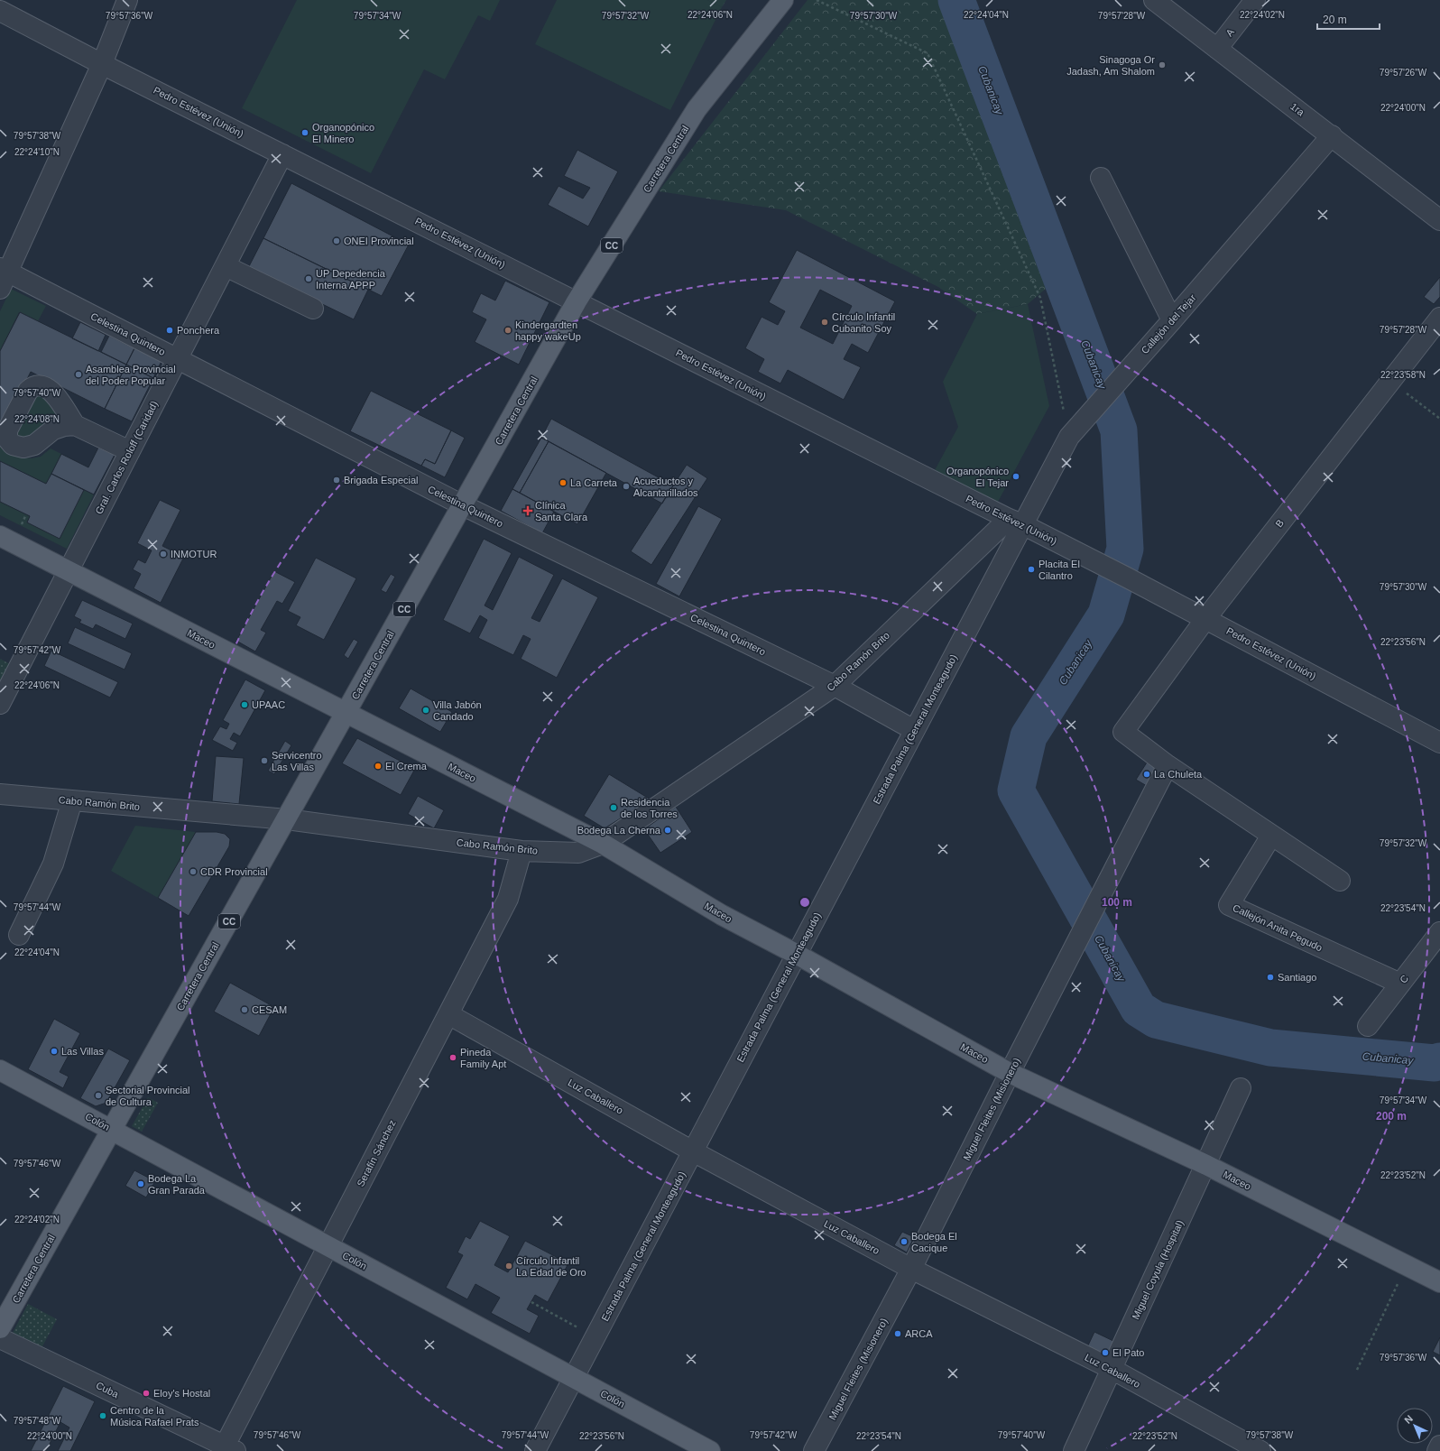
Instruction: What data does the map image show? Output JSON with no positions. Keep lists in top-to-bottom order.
{
  "streets": {
    "main road": [
      "Carretera Central",
      "CC",
      "Maceo",
      "Colón"
    ],
    "street": [
      "A",
      "1ra",
      "Pedro Estévez (Unión)",
      "Callejón del Tejar",
      "Celestina Quintero",
      "Gral. Carlos Roloff (Caridad)",
      "B",
      "Cabo Ramón Brito",
      "Estrada Palma (General Monteagudo)",
      "Callejón Anita Pegudo",
      "C",
      "Luz Caballero",
      "Miguel Fleites (Misionero)",
      "Serafín Sánchez",
      "Miguel Coyula (Hospital)",
      "Cuba"
    ]
  },
  "crossings": [
    ["A", "1ra"],
    ["1ra", "Callejón del Tejar"],
    ["Pedro Estévez (Unión)", "Carretera Central"],
    ["Pedro Estévez (Unión)", "Callejón del Tejar"],
    ["Pedro Estévez (Unión)", "Gral. Carlos Roloff (Caridad)"],
    ["Pedro Estévez (Unión)", "B"],
    ["Pedro Estévez (Unión)", "Cabo Ramón Brito"],
    ["Pedro Estévez (Unión)", "Estrada Palma (General Monteagudo)"],
    ["Carretera Central", "Celestina Quintero"],
    ["Carretera Central", "Maceo"],
    ["Carretera Central", "Cabo Ramón Brito"],
    ["Carretera Central", "Colón"],
    ["Callejón del Tejar", "Cabo Ramón Brito"],
    ["Callejón del Tejar", "Estrada Palma (General Monteagudo)"],
    ["Celestina Quintero", "Gral. Carlos Roloff (Caridad)"],
    ["Celestina Quintero", "Cabo Ramón Brito"],
    ["Celestina Quintero", "Estrada Palma (General Monteagudo)"],
    ["Gral. Carlos Roloff (Caridad)", "Maceo"],
    ["B", "Miguel Fleites (Misionero)"],
    ["Maceo", "Cabo Ramón Brito"],
    ["Maceo", "Estrada Palma (General Monteagudo)"],
    ["Maceo", "Miguel Fleites (Misionero)"],
    ["Maceo", "Miguel Coyula (Hospital)"],
    ["Cabo Ramón Brito", "Estrada Palma (General Monteagudo)"],
    ["Cabo Ramón Brito", "Serafín Sánchez"],
    ["Estrada Palma (General Monteagudo)", "Luz Caballero"],
    ["Estrada Palma (General Monteagudo)", "Colón"],
    ["Callejón Anita Pegudo", "C"],
    ["Luz Caballero", "Miguel Fleites (Misionero)"],
    ["Luz Caballero", "Serafín Sánchez"],
    ["Luz Caballero", "Miguel Coyula (Hospital)"],
    ["Colón", "Serafín Sánchez"],
    ["Serafín Sánchez", "Cuba"]
  ],
  "water": ["Cubanicay"],
  "places": {
    "other": [
      "Sinagoga Or Jadash, Am Shalom",
      "Organopónico El Minero",
      "ONEI Provincial",
      "UP Depedencia Interna APPP",
      "Círculo Infantil Cubanito Soy",
      "Ponchera",
      "Kindergardten happy wakeUp",
      "Asamblea Provincial del Poder Popular",
      "Organopónico El Tejar",
      "Brigada Especial",
      "La Carreta",
      "Acueductos y Alcantarillados",
      "INMOTUR",
      "Placita El Cilantro",
      "UPAAC",
      "Villa Jabón Candado",
      "Servicentro Las Villas",
      "El Crema",
      "La Chuleta",
      "Residencia de los Torres",
      "Bodega La Cherna",
      "CDR Provincial",
      "Santiago",
      "CESAM",
      "Las Villas",
      "Pineda Family Apt",
      "Sectorial Provincial de Cultura",
      "Bodega La Gran Parada",
      "Bodega El Cacique",
      "Círculo Infantil La Edad de Oro",
      "ARCA",
      "El Pato",
      "Eloy's Hostal",
      "Centro de la Música Rafael Prats"
    ],
    "health": ["Clínica Santa Clara"]
  },
  "scale_bar": "20 m",
  "north": "top left",
  "coordinates": [
    "22°24'06\"N",
    "22°24'04\"N",
    "22°24'02\"N",
    "79°57'32\"W",
    "79°57'36\"W",
    "79°57'34\"W",
    "79°57'30\"W",
    "79°57'28\"W",
    "79°57'26\"W",
    "22°24'00\"N",
    "79°57'38\"W",
    "22°24'10\"N",
    "22°23'58\"N",
    "79°57'40\"W",
    "22°24'08\"N",
    "22°23'56\"N",
    "79°57'42\"W",
    "79°57'44\"W",
    "22°23'54\"N",
    "79°57'46\"W",
    "22°23'52\"N",
    "79°57'48\"W"
  ],
  "rings": ["100 m", "200 m"]
}
